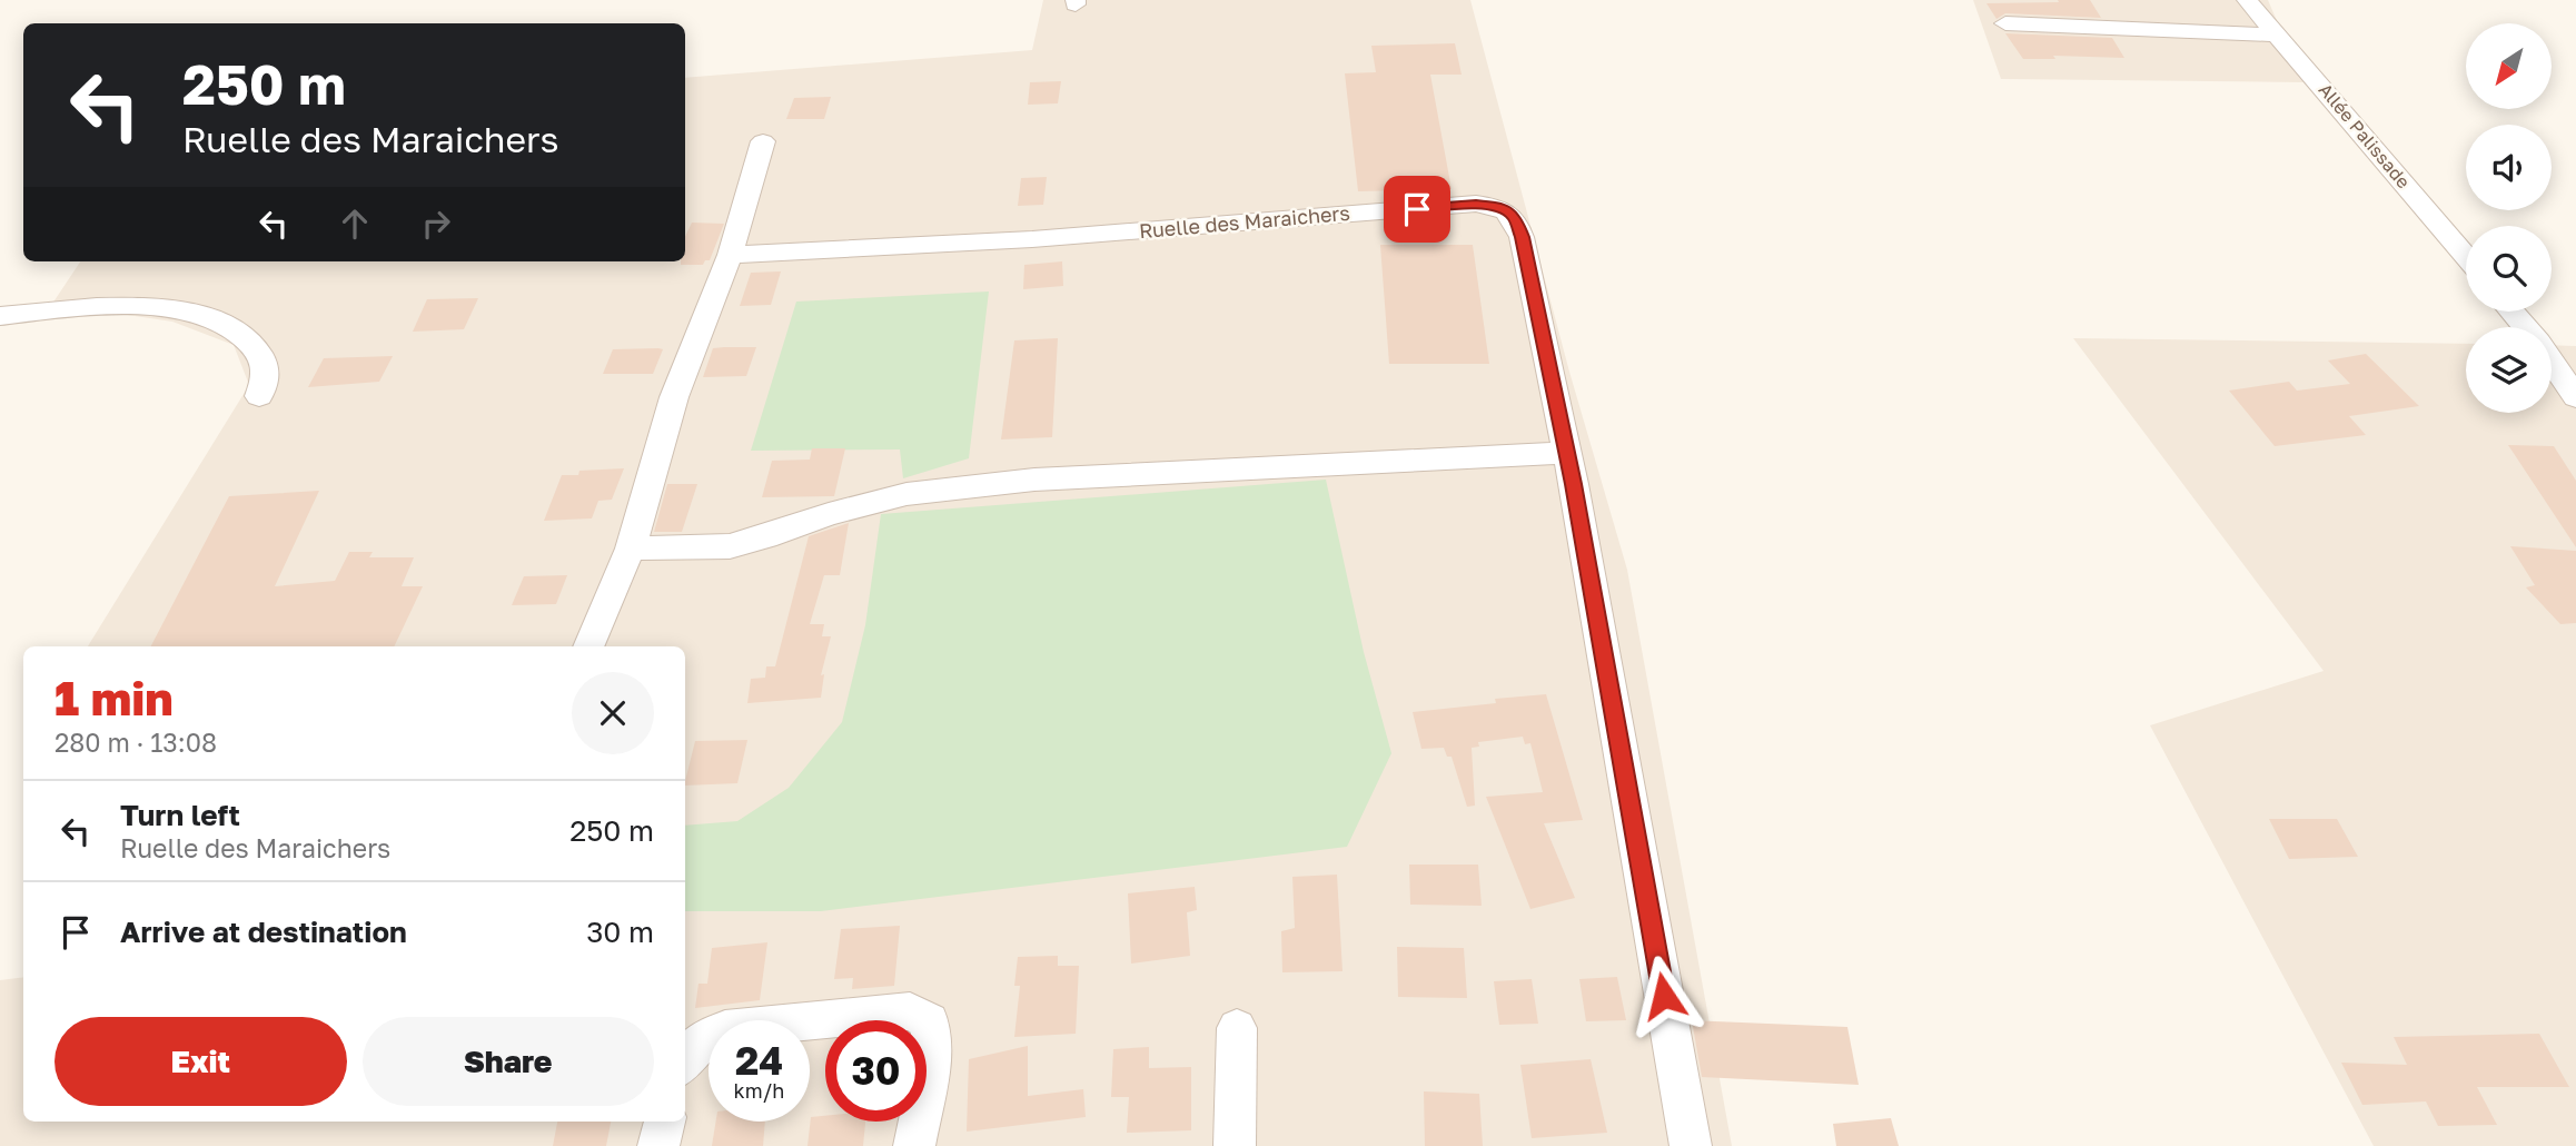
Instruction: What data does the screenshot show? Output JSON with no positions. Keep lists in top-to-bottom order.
{
  "streets": {
    "street": ["Allée Palissade", "Ruelle des Maraichers"]
  },
  "north": "bottom left",
  "page": {
    "turn": ["250 m", "Ruelle des Maraichers"],
    "heading": ["1 min", "280 m · 13:08"],
    "list": [
      {
        "name": "Turn left",
        "note": "Ruelle des Maraichers",
        "value": "250 m"
      },
      {
        "name": "Arrive at destination",
        "value": "30 m"
      }
    ],
    "buttons": ["Exit", "Share"],
    "speed": "24 km/h",
    "limit": "30"
  }
}
